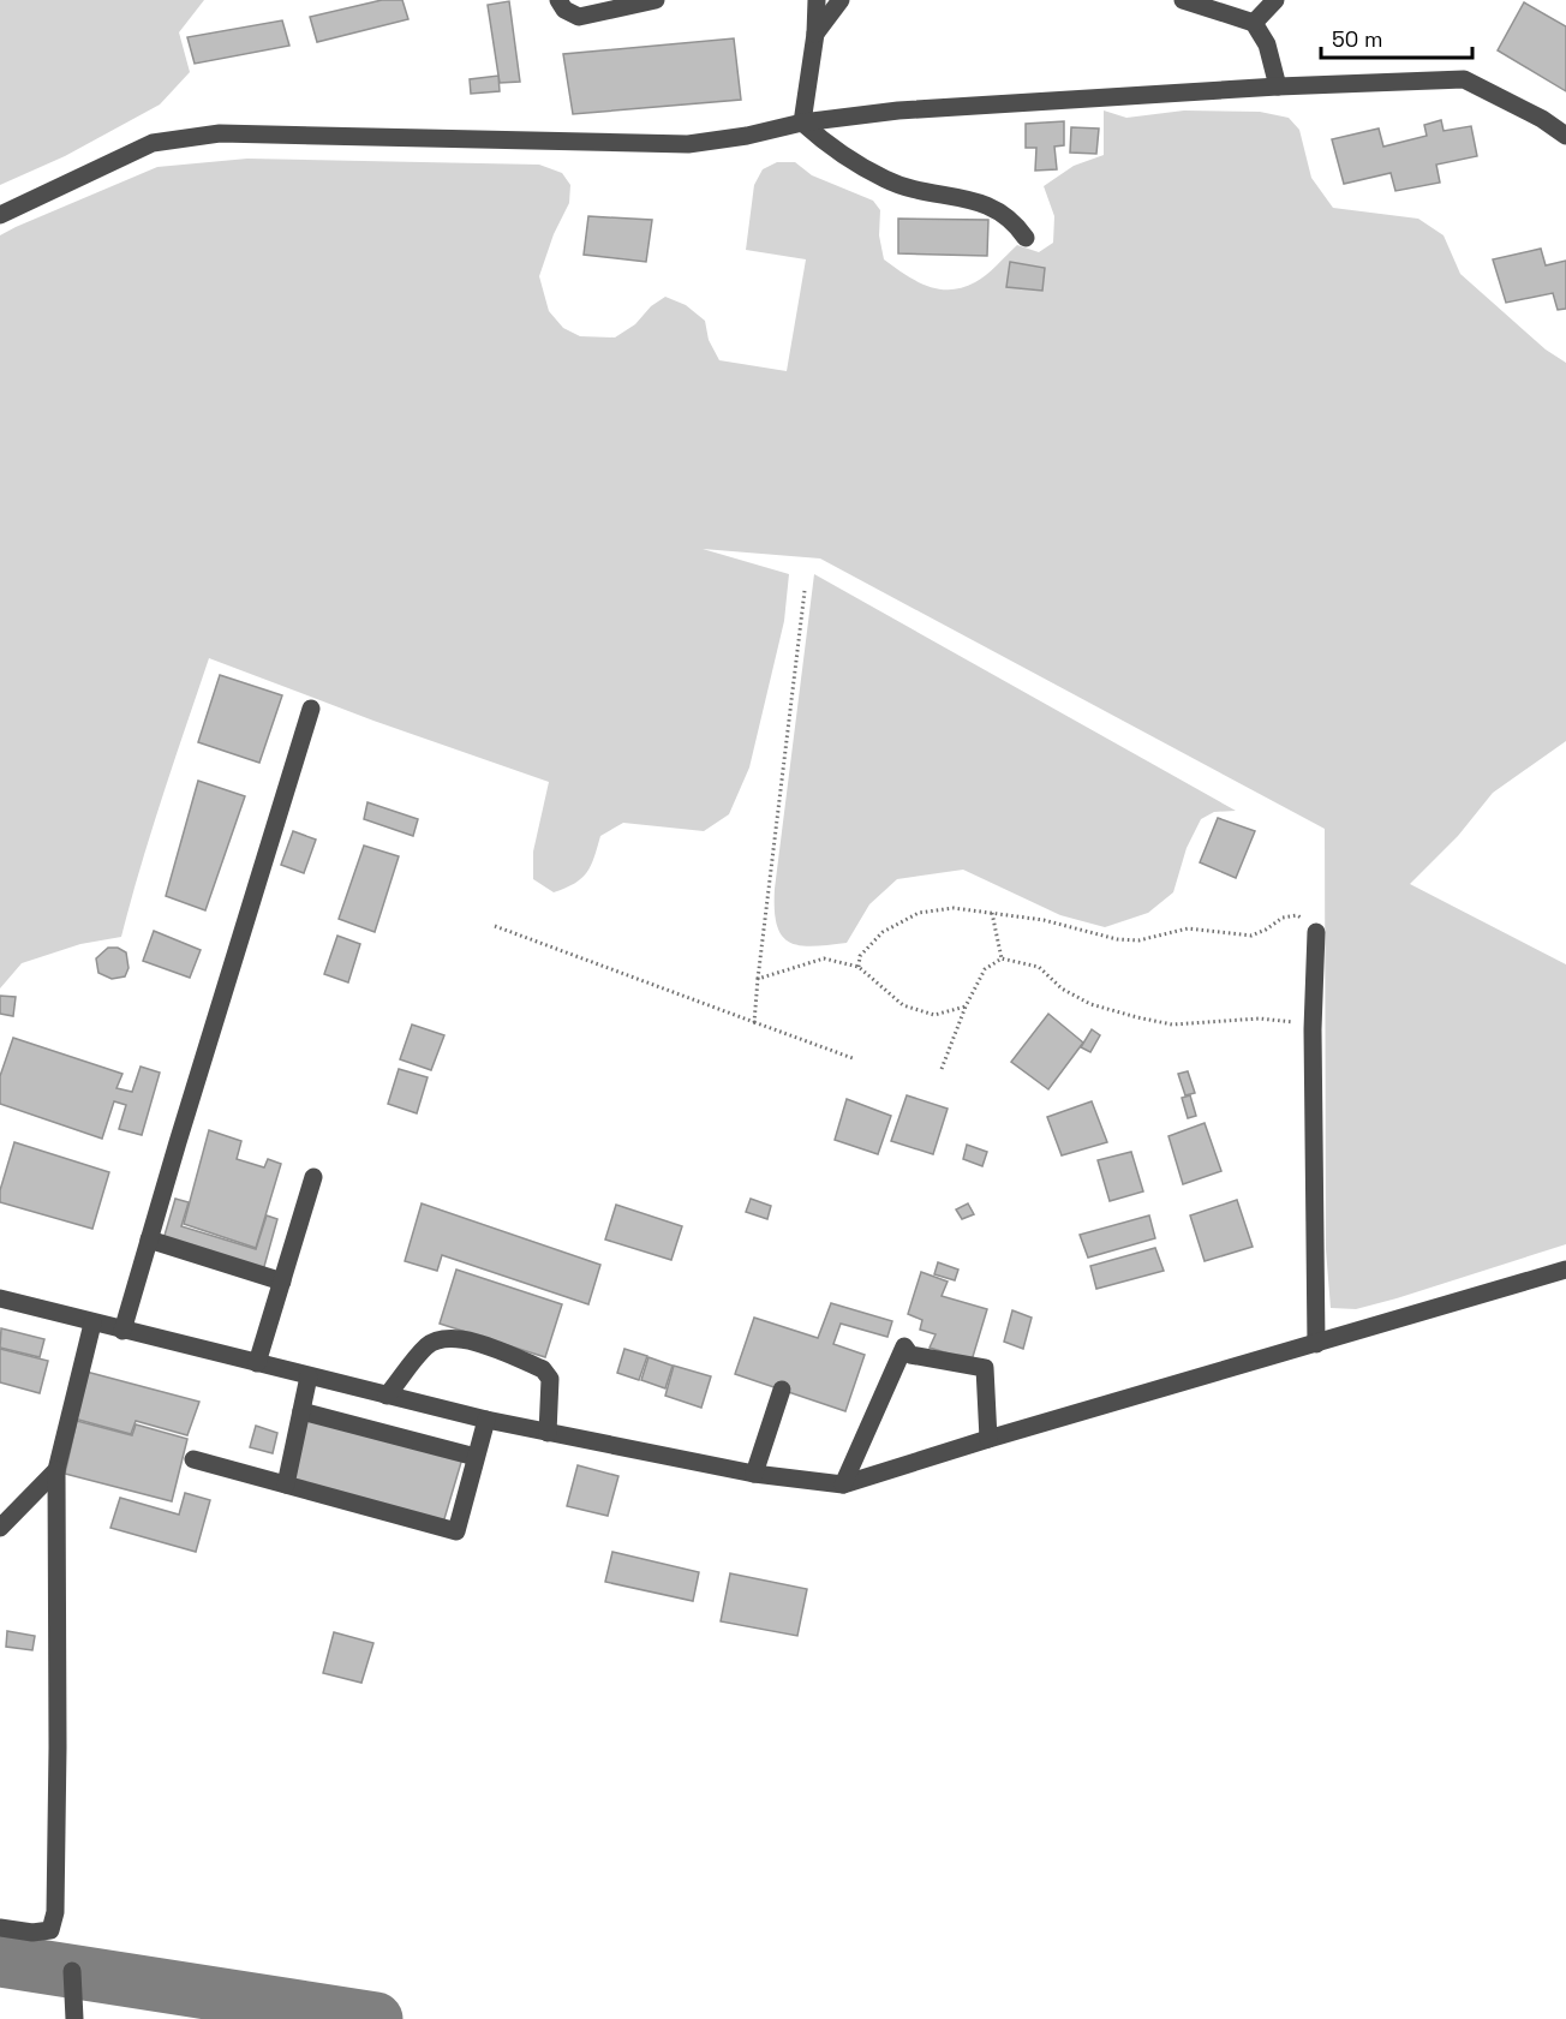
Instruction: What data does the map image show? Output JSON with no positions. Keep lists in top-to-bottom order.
{
  "scale_bar": "50 m"
}
